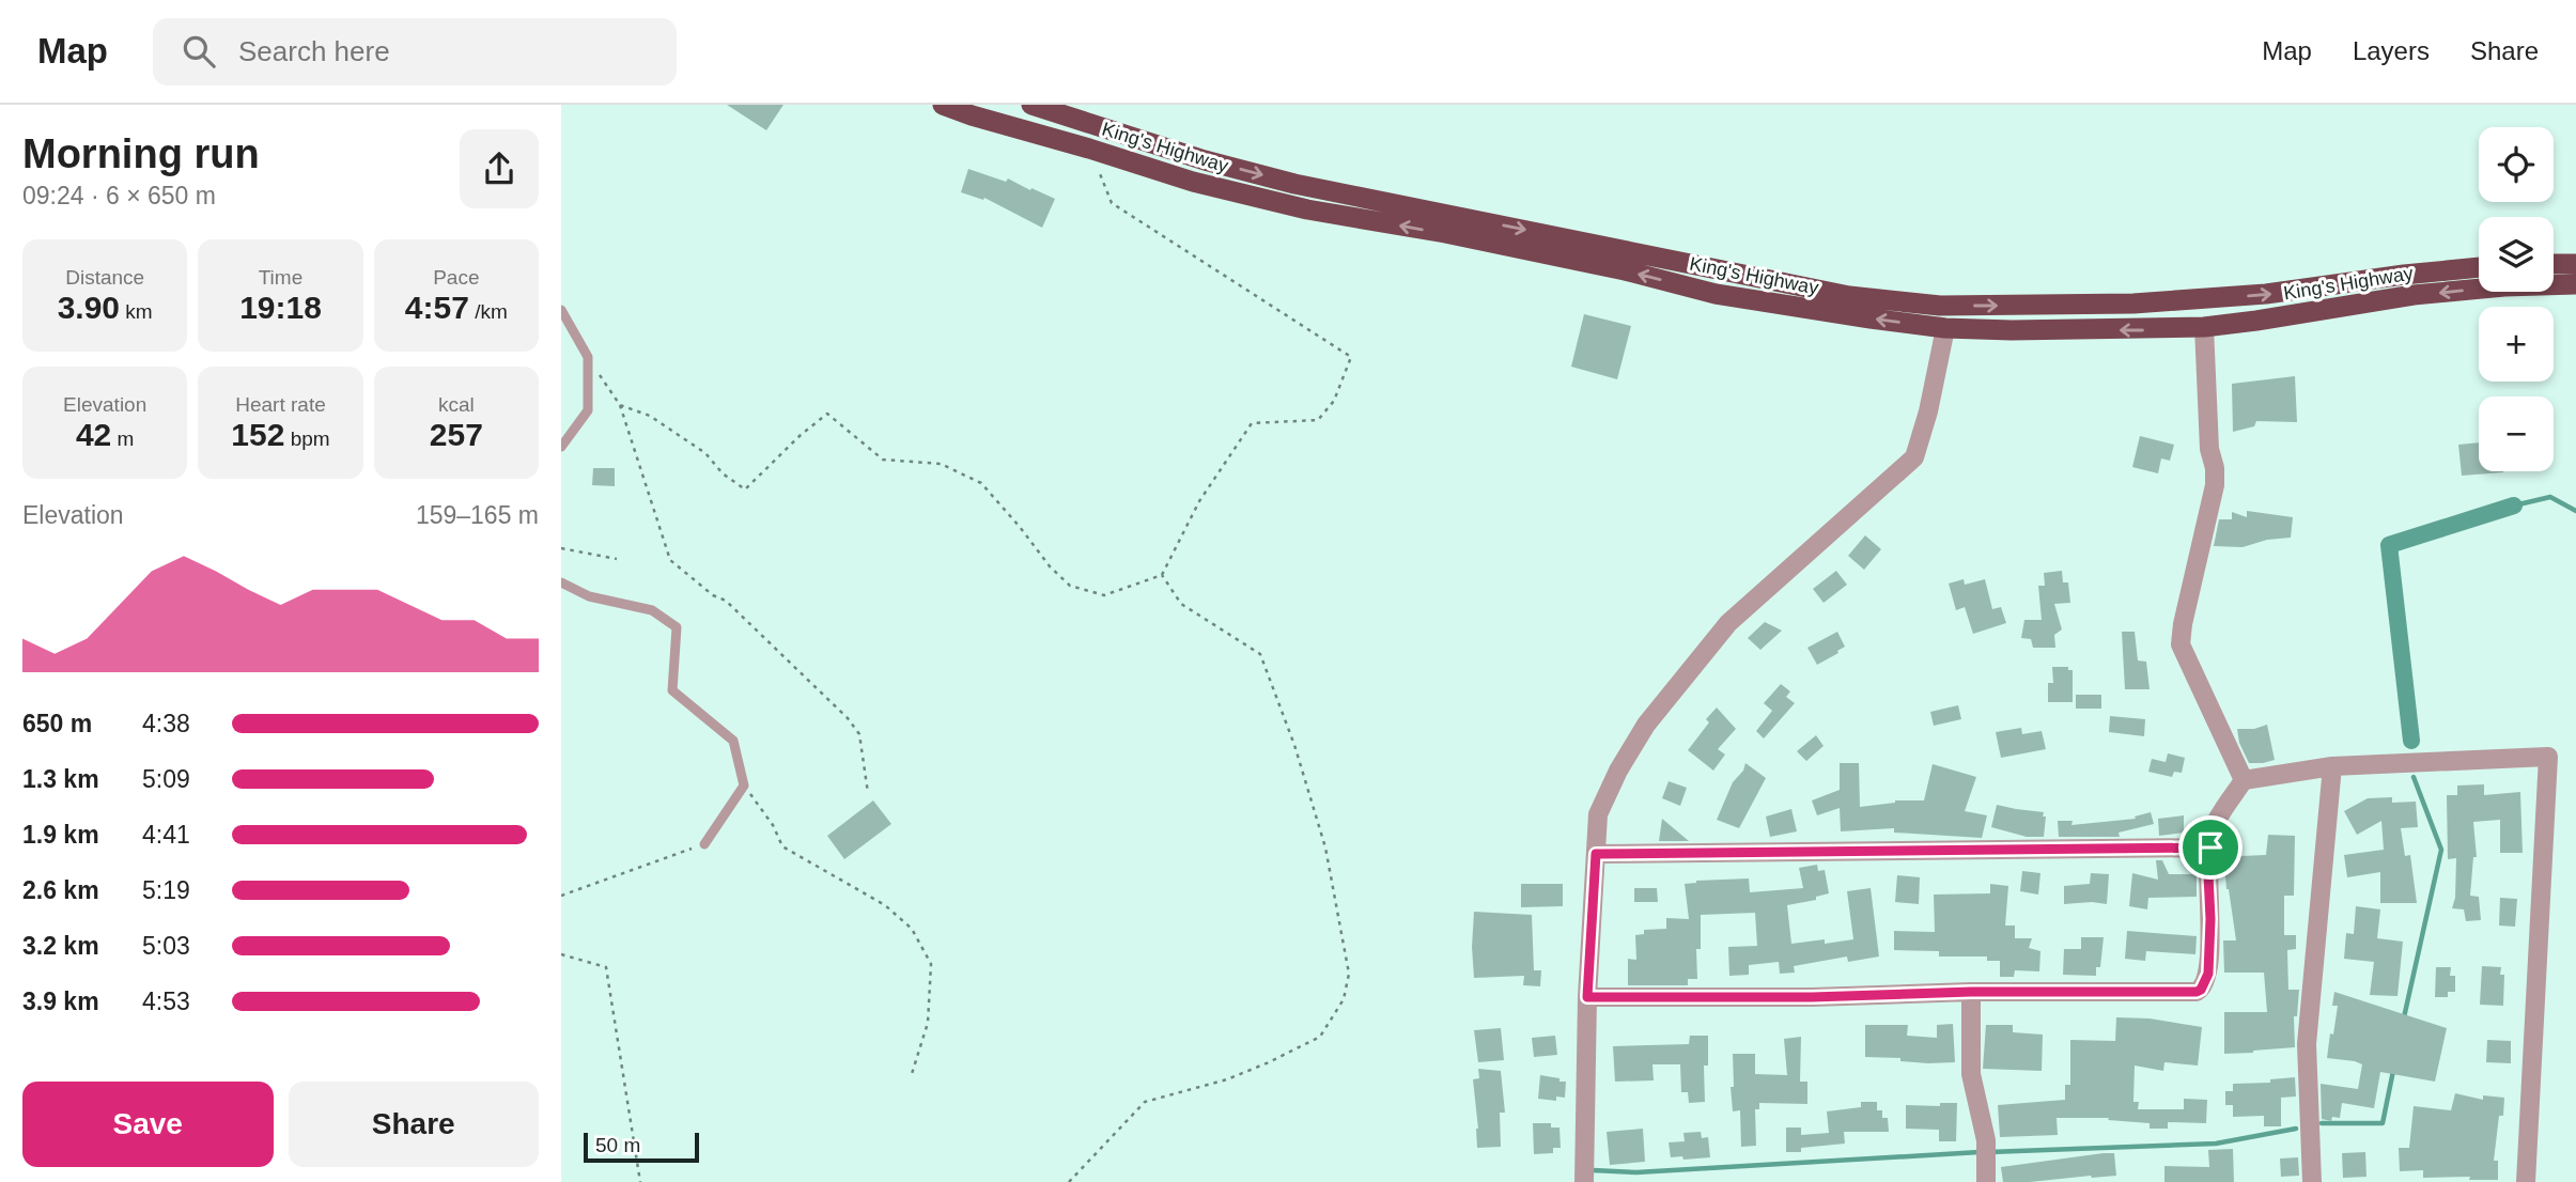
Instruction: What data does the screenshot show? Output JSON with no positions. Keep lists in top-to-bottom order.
{
  "streets": {
    "highway": ["King's Highway"]
  },
  "scale_bar": "50 m",
  "page": {
    "header": "Map",
    "search": "Search here",
    "nav": ["Map", "Layers", "Share"],
    "heading": ["Morning run", "09:24 · 6 × 650 m"],
    "map_buttons": ["+", "−"],
    "stats": [
      ["Distance", "3.90 km"],
      ["Time", "19:18"],
      ["Pace", "4:57 /km"],
      ["Elevation", "42 m"],
      ["Heart rate", "152 bpm"],
      ["kcal", "257"]
    ],
    "chart": ["Elevation", "159–165 m"],
    "list": [
      {
        "name": "650 m",
        "note": "4:38"
      },
      {
        "name": "1.3 km",
        "note": "5:09"
      },
      {
        "name": "1.9 km",
        "note": "4:41"
      },
      {
        "name": "2.6 km",
        "note": "5:19"
      },
      {
        "name": "3.2 km",
        "note": "5:03"
      },
      {
        "name": "3.9 km",
        "note": "4:53"
      }
    ],
    "buttons": ["Save", "Share"],
    "scale": "50 m"
  }
}
